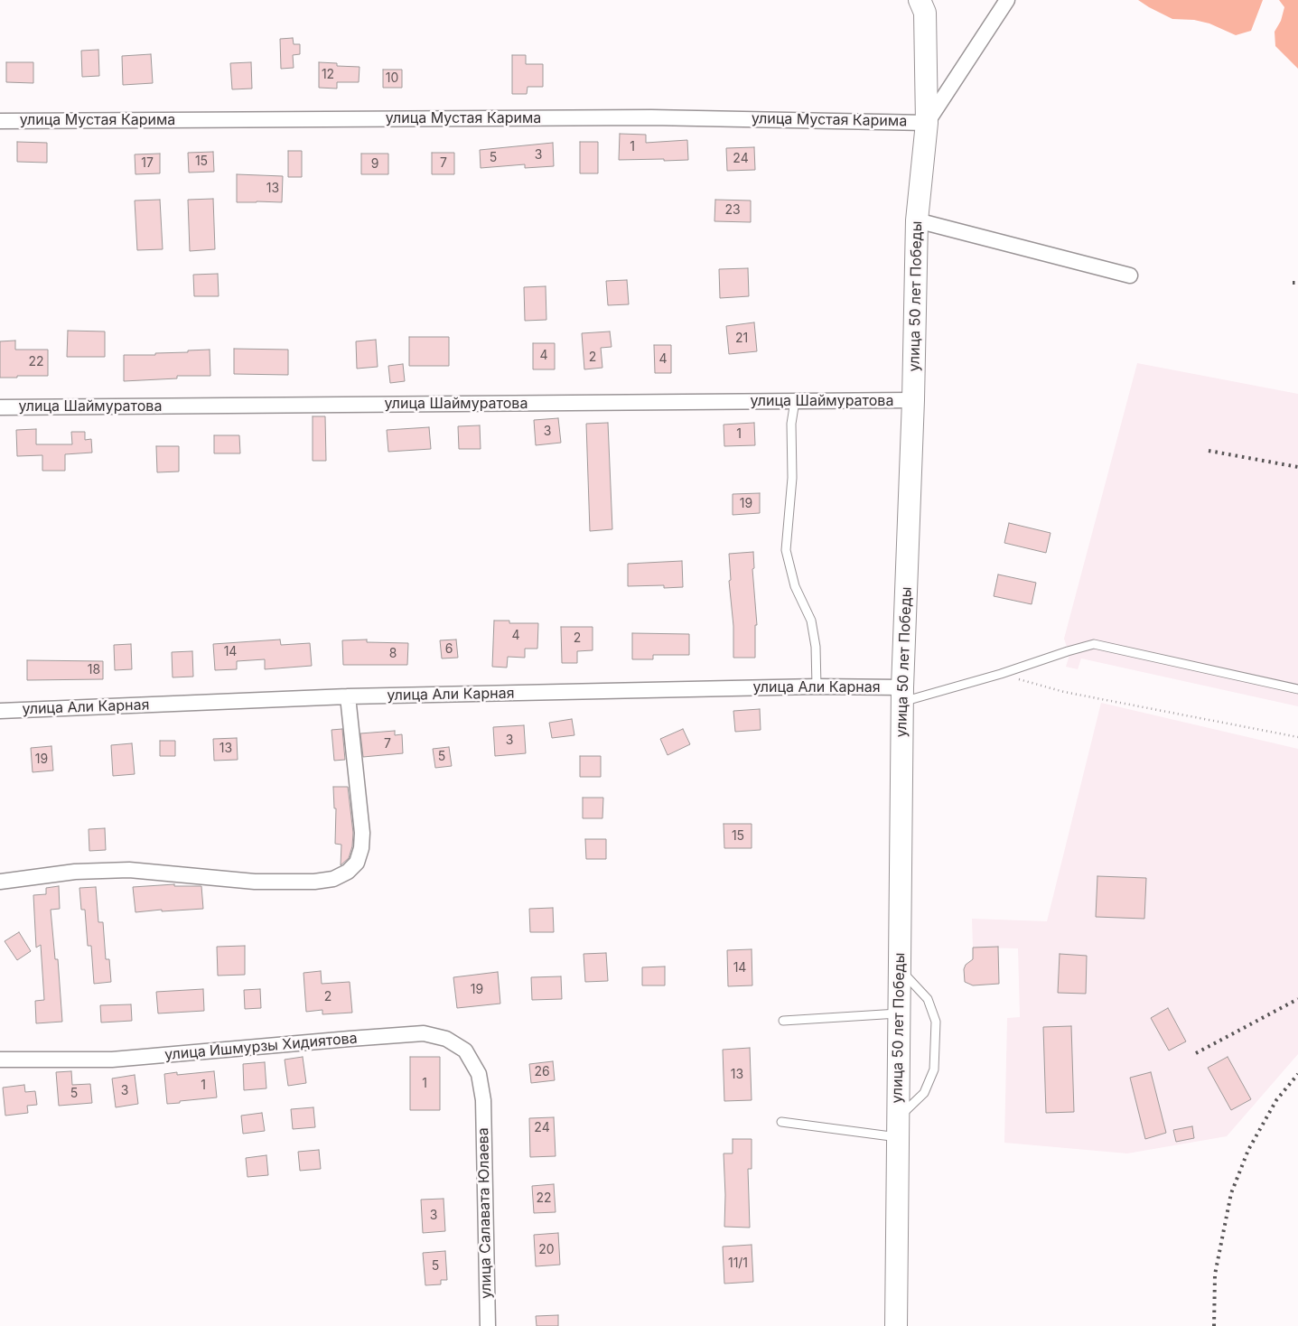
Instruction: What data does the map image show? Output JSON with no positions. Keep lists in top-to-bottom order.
{
  "streets": {
    "street": [
      "улица Мустая Карима",
      "улица 50 лет Победы",
      "улица Шаймуратова",
      "улица Али Карная",
      "улица Ишмурзы Хидиятова",
      "улица Салавата Юлаева"
    ]
  },
  "crossings": [
    ["улица Мустая Карима", "улица 50 лет Победы"],
    ["улица 50 лет Победы", "улица Шаймуратова"],
    ["улица 50 лет Победы", "улица Али Карная"],
    ["улица Ишмурзы Хидиятова", "улица Салавата Юлаева"]
  ],
  "house_numbers": [
    "12",
    "10",
    "1",
    "3",
    "5",
    "24",
    "15",
    "17",
    "7",
    "9",
    "13",
    "23",
    "21",
    "4",
    "2",
    "4",
    "22",
    "3",
    "1",
    "19",
    "4",
    "2",
    "6",
    "14",
    "8",
    "18",
    "3",
    "7",
    "13",
    "5",
    "19",
    "15",
    "14",
    "19",
    "2",
    "26",
    "13",
    "1",
    "1",
    "3",
    "5",
    "24",
    "22",
    "3",
    "20",
    "11/1",
    "5"
  ]
}
